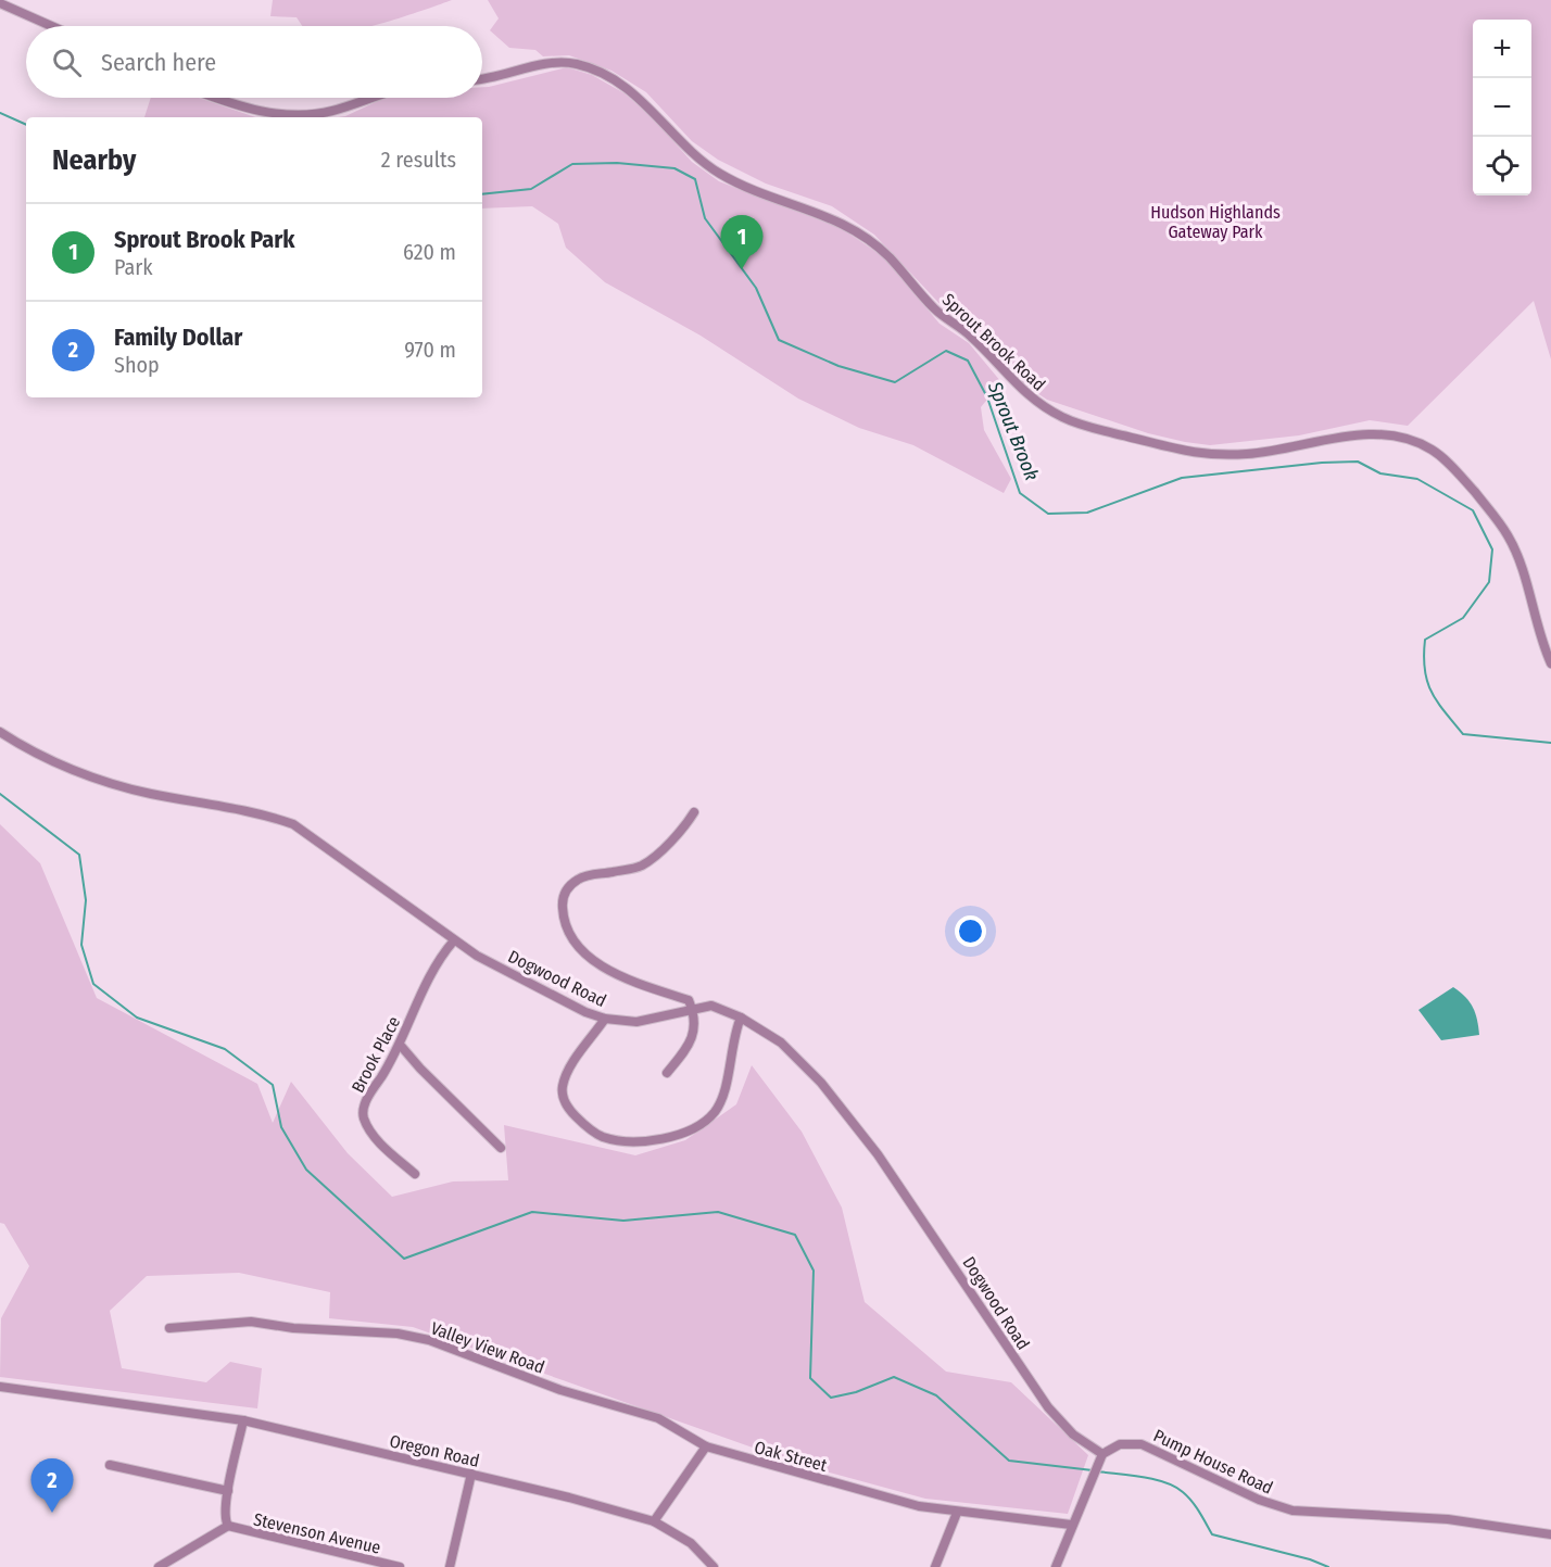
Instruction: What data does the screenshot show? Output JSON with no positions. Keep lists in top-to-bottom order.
{
  "streets": {
    "street": [
      "Sprout Brook Road",
      "Dogwood Road",
      "Brook Place",
      "Valley View Road",
      "Oregon Road",
      "Oak Street",
      "Pump House Road",
      "Stevenson Avenue"
    ]
  },
  "crossings": [
    ["Dogwood Road", "Brook Place"],
    ["Dogwood Road", "Pump House Road"],
    ["Valley View Road", "Oak Street"]
  ],
  "water": ["Sprout Brook"],
  "parks": ["Hudson Highlands Gateway Park"],
  "page": {
    "map_buttons": ["+", "−"],
    "search": "Search here",
    "heading": ["Nearby", "2 results"],
    "list": [
      {
        "mark": "1",
        "name": "Sprout Brook Park",
        "note": "Park",
        "value": "620 m"
      },
      {
        "mark": "2",
        "name": "Family Dollar",
        "note": "Shop",
        "value": "970 m"
      }
    ],
    "pins": ["1", "2"]
  }
}
